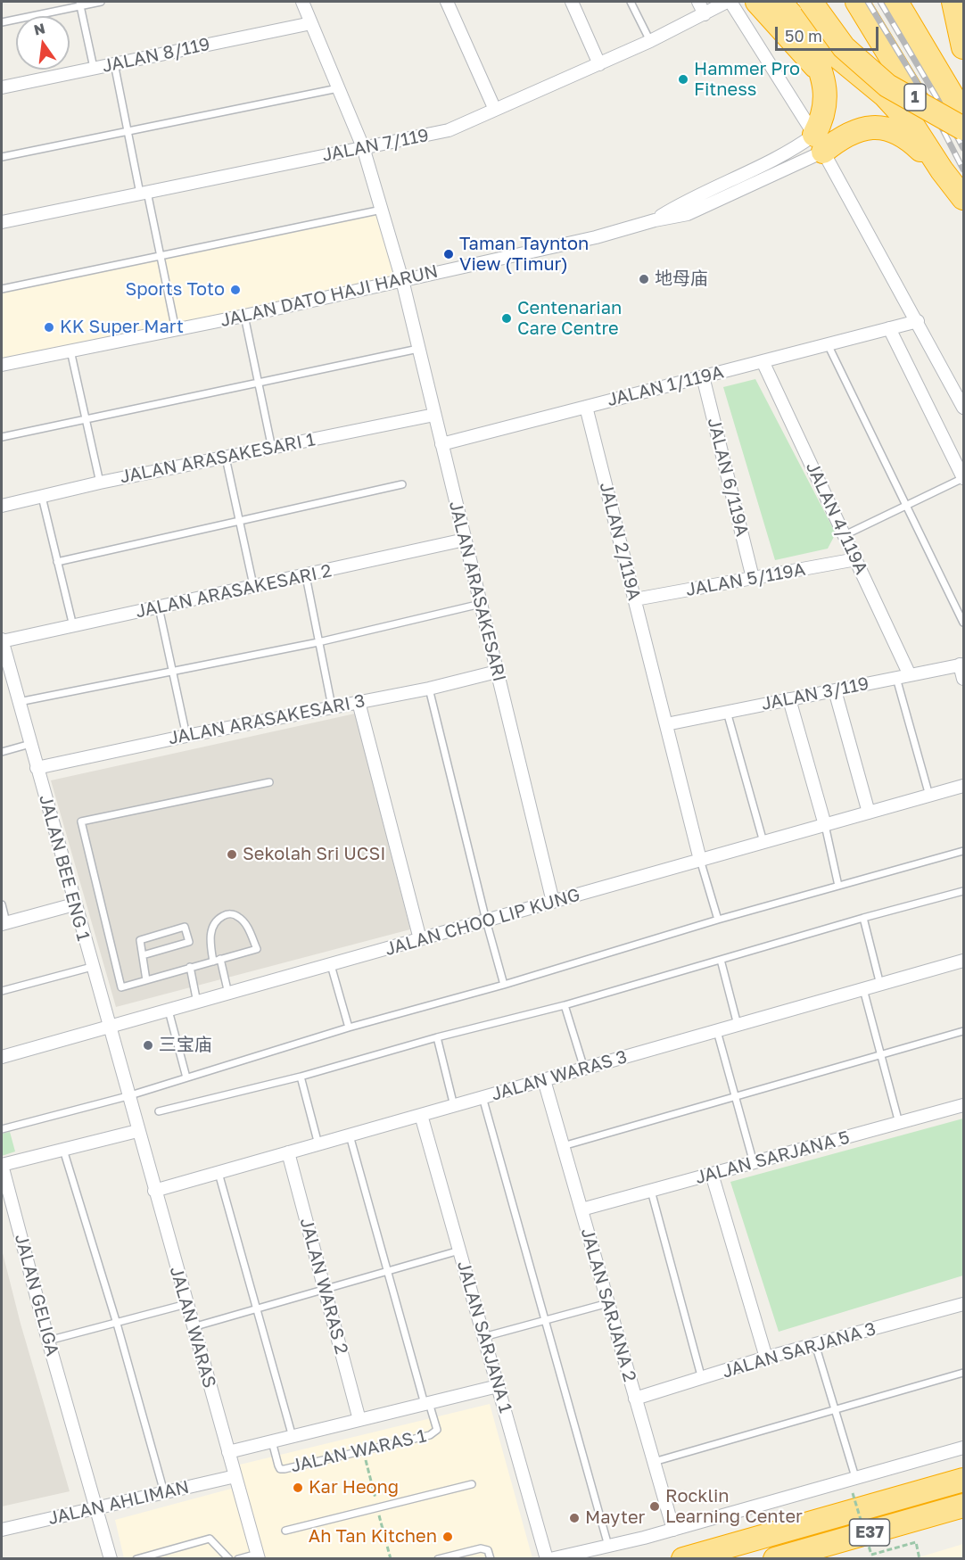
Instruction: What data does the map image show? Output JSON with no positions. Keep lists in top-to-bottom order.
{
  "streets": {
    "highway": ["1", "E37"],
    "street": [
      "JALAN 8/119",
      "JALAN 7/119",
      "JALAN DATO HAJI HARUN",
      "JALAN 1/119A",
      "JALAN ARASAKESARI 1",
      "JALAN 6/119A",
      "JALAN 4/119A",
      "JALAN 2/119A",
      "JALAN 5/119A",
      "JALAN ARASAKESARI 2",
      "JALAN ARASAKESARI",
      "JALAN 3/119",
      "JALAN ARASAKESARI 3",
      "JALAN BEE ENG 1",
      "JALAN CHOO LIP KUNG",
      "JALAN WARAS 3",
      "JALAN SARJANA 5",
      "JALAN WARAS 2",
      "JALAN GELIGA",
      "JALAN SARJANA 2",
      "JALAN WARAS",
      "JALAN SARJANA 1",
      "JALAN SARJANA 3",
      "JALAN WARAS 1",
      "JALAN AHLIMAN"
    ]
  },
  "crossings": [
    ["JALAN 8/119", "JALAN ARASAKESARI"],
    ["JALAN 7/119", "JALAN ARASAKESARI"],
    ["JALAN DATO HAJI HARUN", "JALAN ARASAKESARI"],
    ["JALAN 1/119A", "JALAN 6/119A"],
    ["JALAN 1/119A", "JALAN 4/119A"],
    ["JALAN 1/119A", "JALAN 2/119A"],
    ["JALAN 1/119A", "JALAN ARASAKESARI"],
    ["JALAN ARASAKESARI 1", "JALAN ARASAKESARI"],
    ["JALAN 6/119A", "JALAN 5/119A"],
    ["JALAN 4/119A", "JALAN 5/119A"],
    ["JALAN 4/119A", "JALAN 3/119"],
    ["JALAN 2/119A", "JALAN 5/119A"],
    ["JALAN 2/119A", "JALAN 3/119"],
    ["JALAN 2/119A", "JALAN CHOO LIP KUNG"],
    ["JALAN ARASAKESARI 2", "JALAN ARASAKESARI"],
    ["JALAN ARASAKESARI 2", "JALAN BEE ENG 1"],
    ["JALAN ARASAKESARI", "JALAN ARASAKESARI 3"],
    ["JALAN ARASAKESARI", "JALAN CHOO LIP KUNG"],
    ["JALAN ARASAKESARI 3", "JALAN BEE ENG 1"],
    ["JALAN BEE ENG 1", "JALAN CHOO LIP KUNG"],
    ["JALAN BEE ENG 1", "JALAN WARAS"],
    ["JALAN WARAS 3", "JALAN WARAS 2"],
    ["JALAN WARAS 3", "JALAN SARJANA 2"],
    ["JALAN WARAS 3", "JALAN WARAS"],
    ["JALAN WARAS 3", "JALAN SARJANA 1"],
    ["JALAN SARJANA 5", "JALAN SARJANA 2"],
    ["JALAN WARAS 2", "JALAN WARAS 1"],
    ["JALAN GELIGA", "JALAN WARAS"],
    ["JALAN GELIGA", "JALAN AHLIMAN"],
    ["JALAN SARJANA 2", "JALAN SARJANA 3"],
    ["JALAN WARAS", "JALAN WARAS 1"],
    ["JALAN WARAS", "JALAN AHLIMAN"],
    ["JALAN SARJANA 1", "JALAN WARAS 1"]
  ],
  "places": [
    "Hammer Pro Fitness",
    "Taman Taynton View (Timur)",
    "地母庙",
    "Sports Toto",
    "Centenarian Care Centre",
    "KK Super Mart",
    "Sekolah Sri UCSI",
    "三宝庙",
    "Kar Heong",
    "Rocklin Learning Center",
    "Mayter",
    "Ah Tan Kitchen"
  ],
  "scale_bar": "50 m",
  "north": "top"
}
